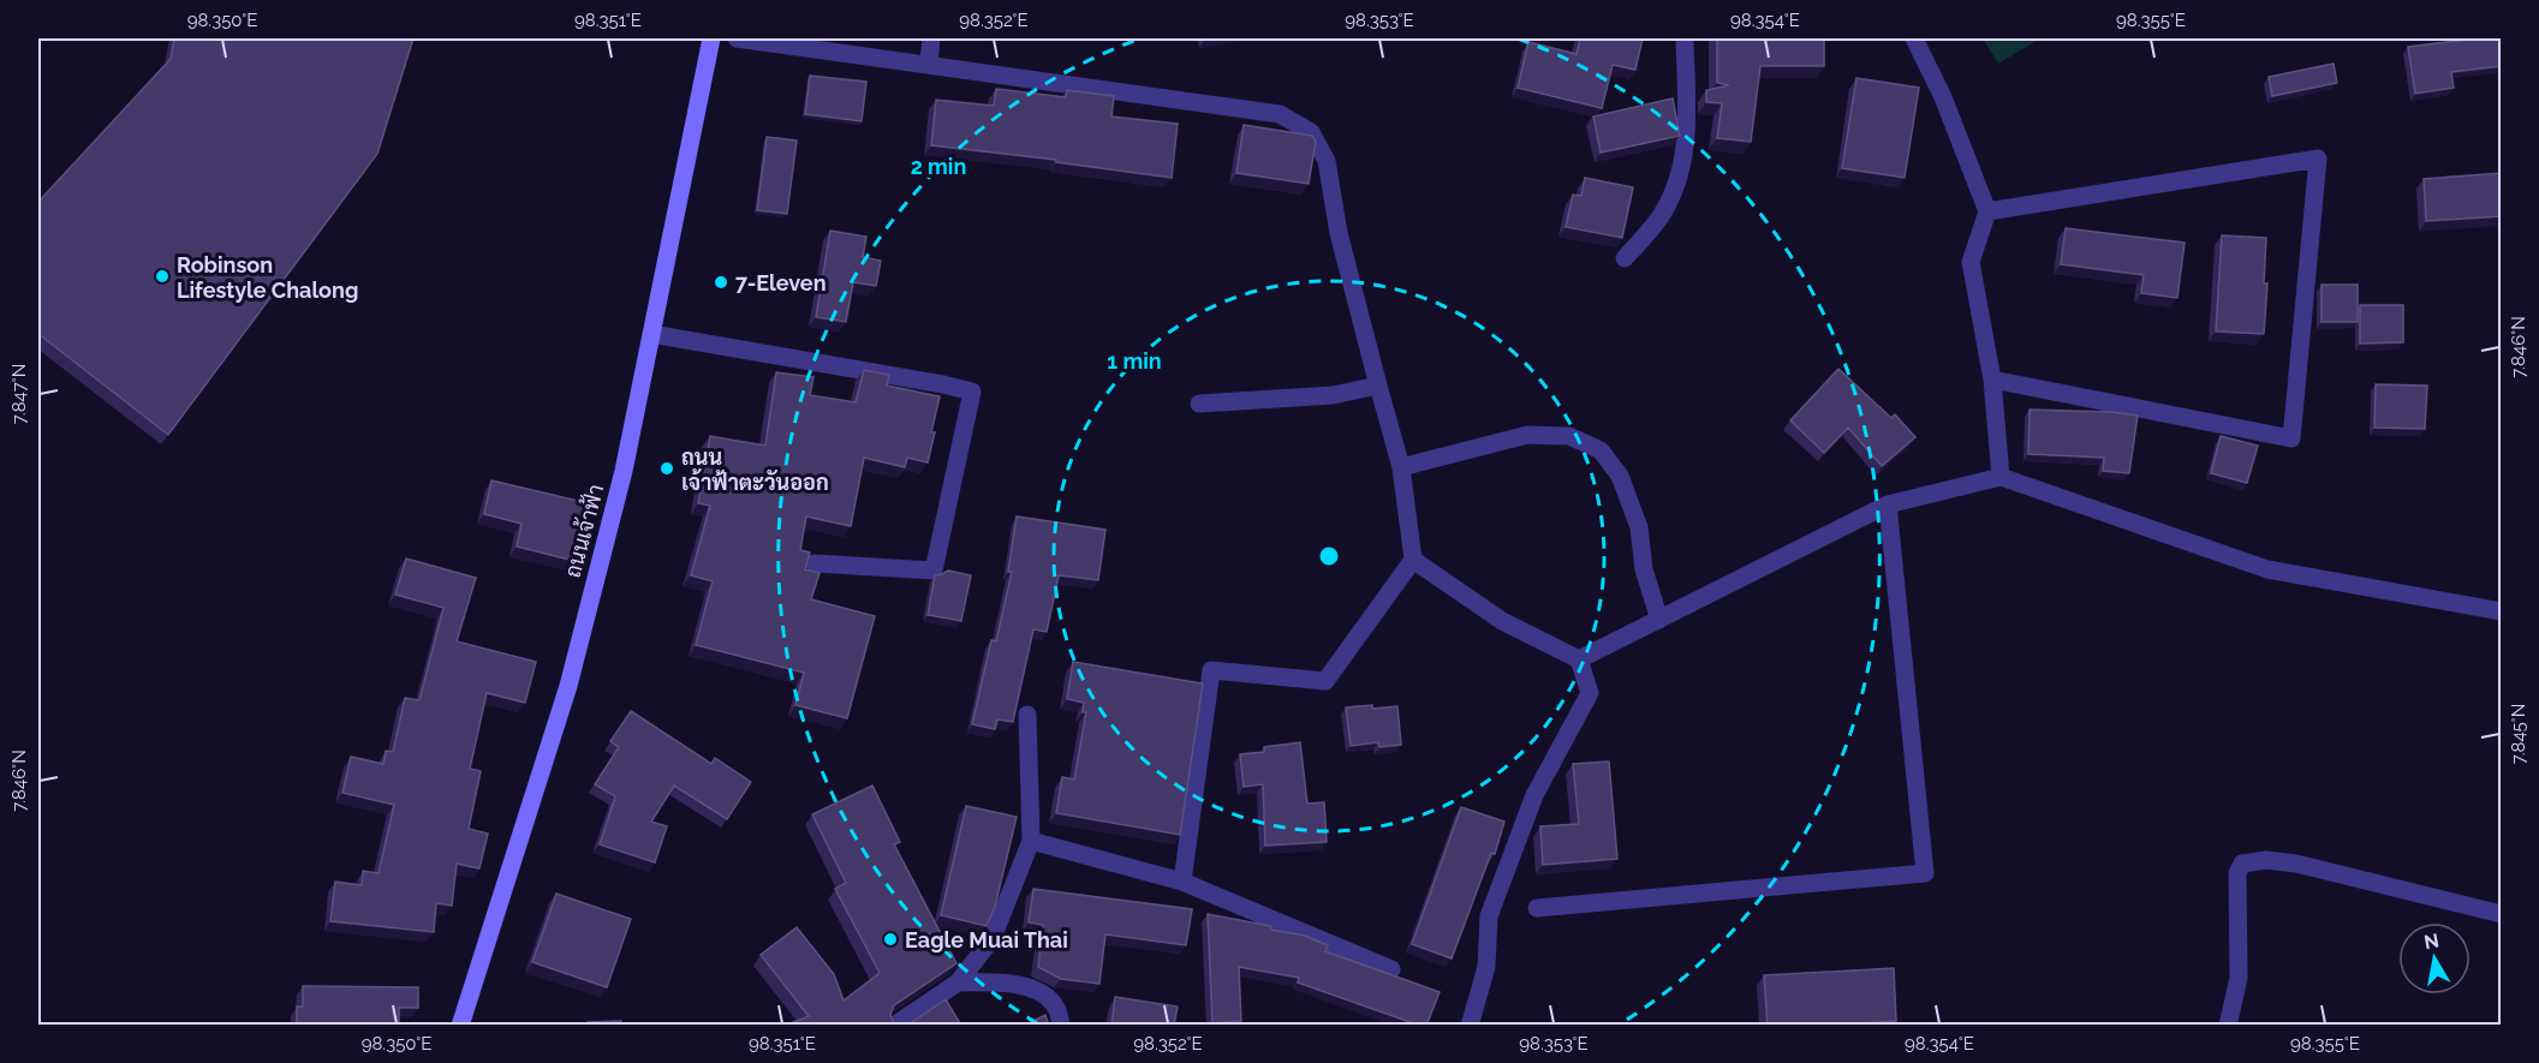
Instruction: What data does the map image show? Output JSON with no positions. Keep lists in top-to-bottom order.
{
  "streets": {
    "main road": ["ถนนเจ้าฟ้า"]
  },
  "places": [
    "Robinson Lifestyle Chalong",
    "7-Eleven",
    "ถนน เจ้าฟ้าตะวันออก",
    "Eagle Muai Thai"
  ],
  "north": "top",
  "coordinates": [
    "98.350°E",
    "98.351°E",
    "98.352°E",
    "98.353°E",
    "98.354°E",
    "98.355°E",
    "7.846°N",
    "7.847°N",
    "7.845°N"
  ],
  "rings": ["2 min", "1 min"]
}
